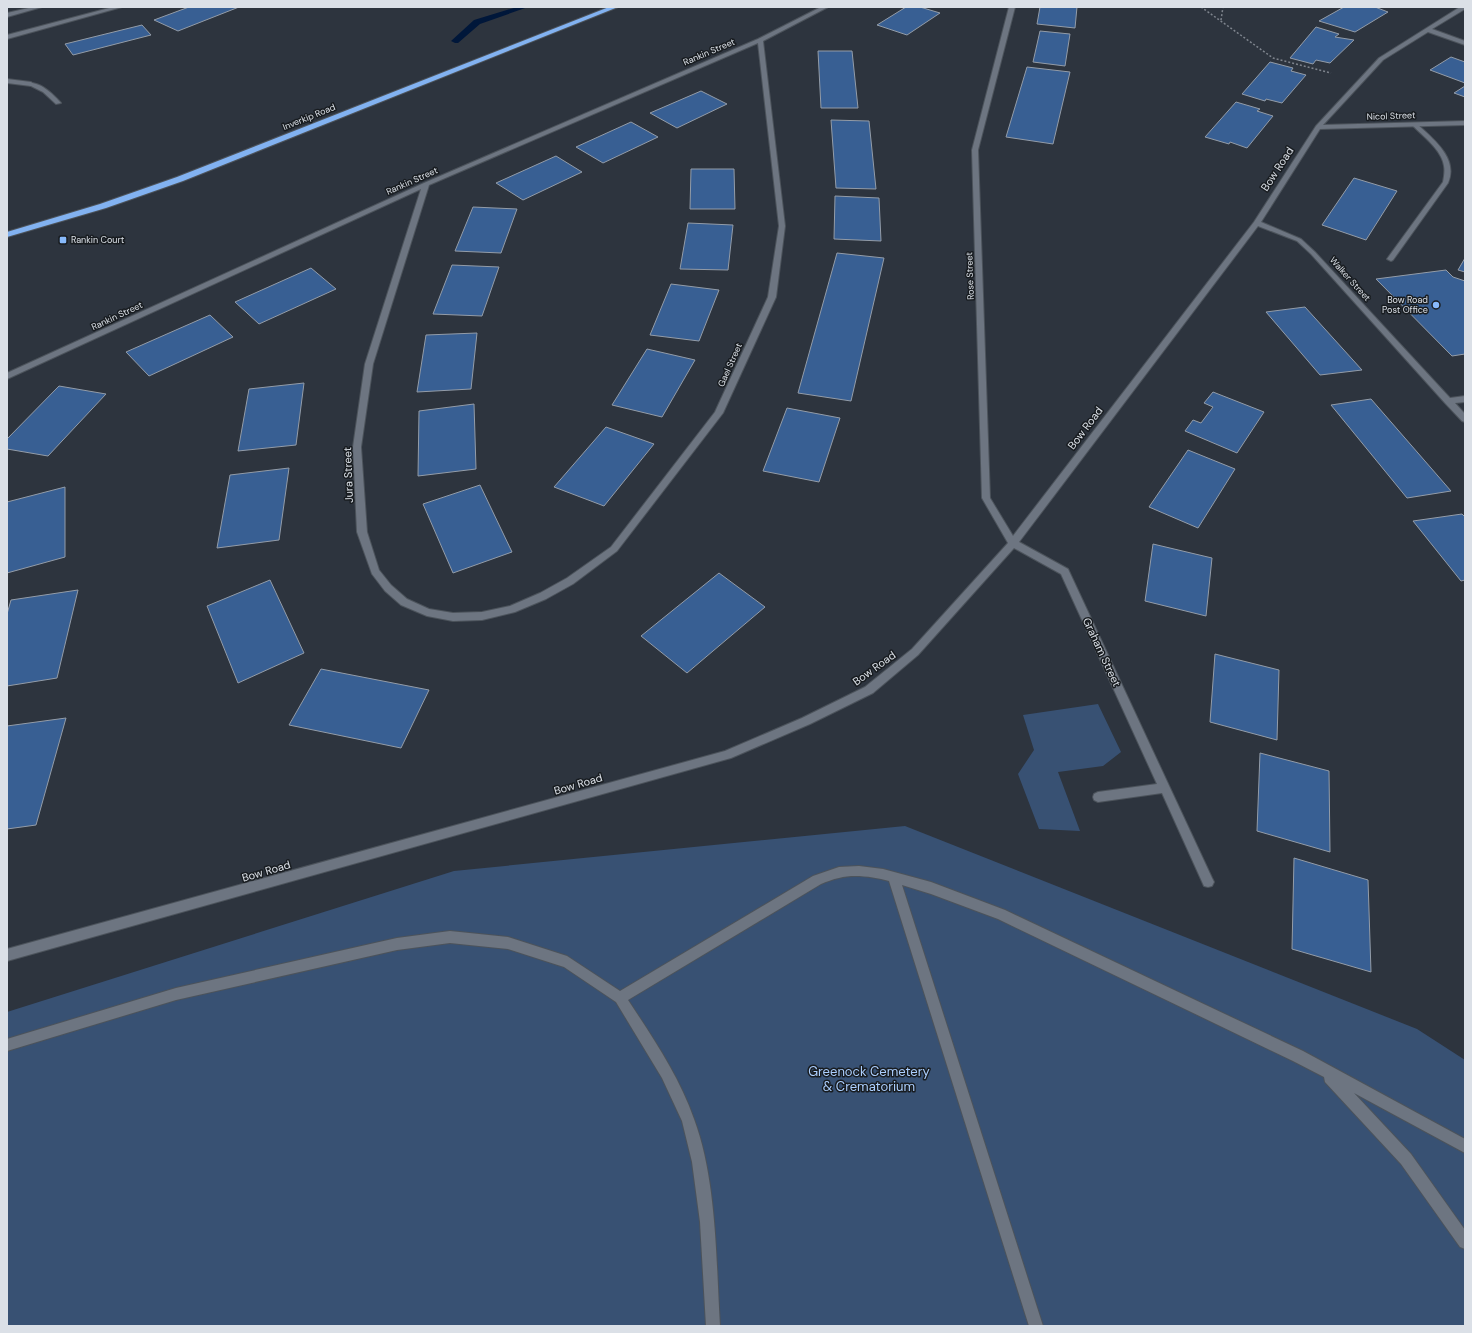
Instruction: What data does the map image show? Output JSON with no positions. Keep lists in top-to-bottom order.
{
  "streets": {
    "highway": ["Inverkip Road"],
    "street": [
      "Rankin Street",
      "Nicol Street",
      "Bow Road",
      "Rose Street",
      "Walker Street",
      "Gael Street",
      "Jura Street",
      "Graham Street"
    ]
  },
  "crossings": [
    ["Rankin Street", "Gael Street"],
    ["Rankin Street", "Jura Street"],
    ["Nicol Street", "Bow Road"],
    ["Bow Road", "Rose Street"],
    ["Bow Road", "Walker Street"],
    ["Bow Road", "Graham Street"],
    ["Rose Street", "Graham Street"],
    ["Gael Street", "Jura Street"]
  ],
  "parks": ["Greenock Cemetery & Crematorium"],
  "places": {
    "transit": ["Rankin Court"],
    "other": ["Bow Road Post Office"]
  }
}
